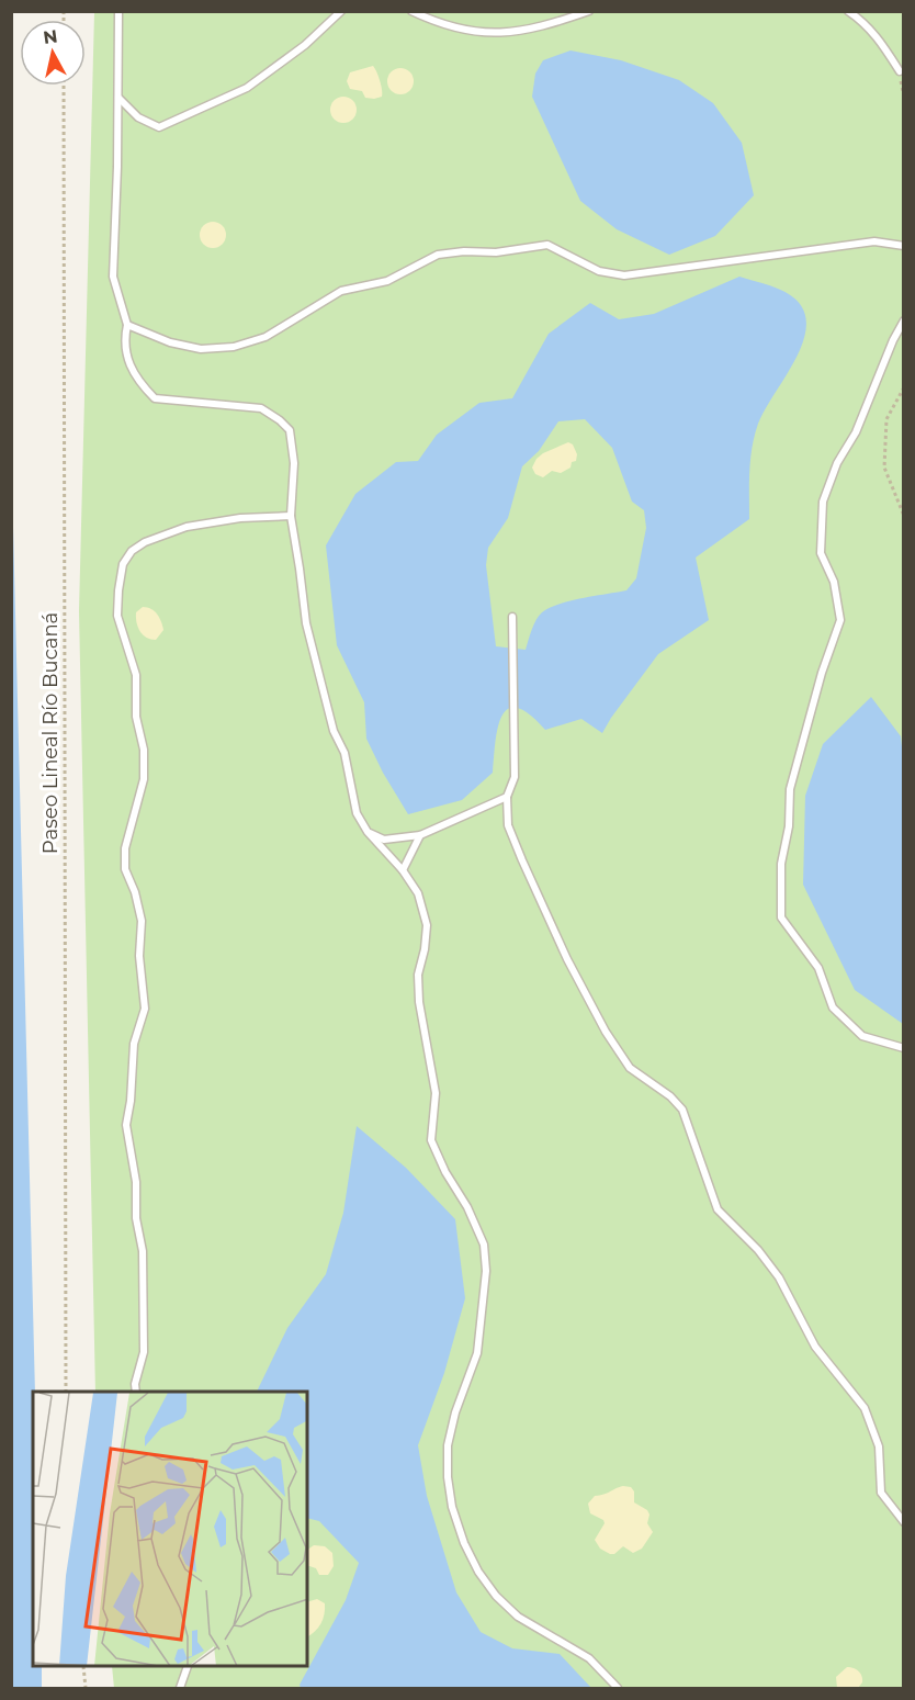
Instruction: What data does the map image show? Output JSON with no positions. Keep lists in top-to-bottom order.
{
  "streets": {
    "path": ["Paseo Lineal Río Bucaná"]
  },
  "north": "top"
}
